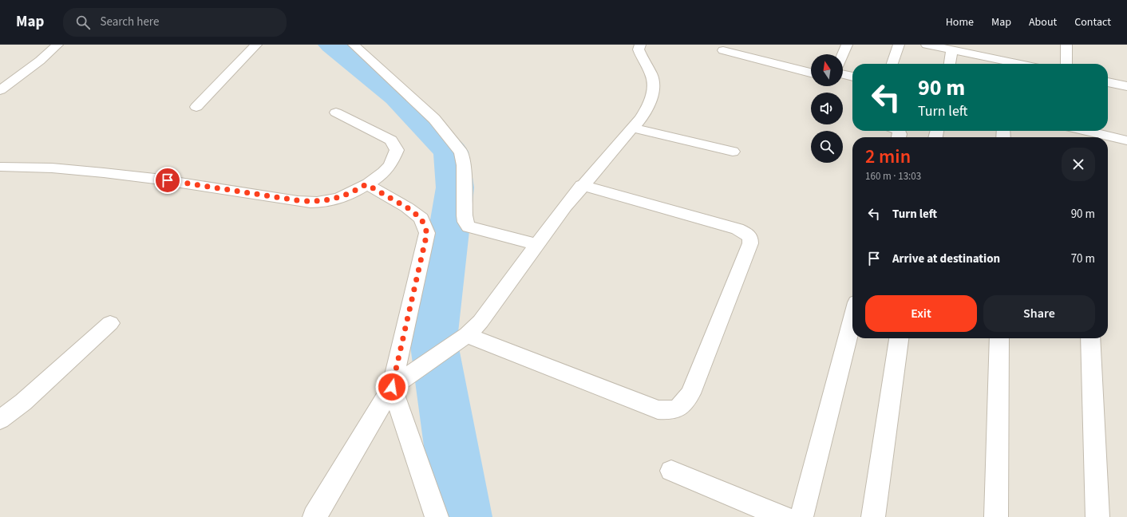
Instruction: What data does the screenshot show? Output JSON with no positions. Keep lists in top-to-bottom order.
{
  "north": "top",
  "page": {
    "header": "Map",
    "search": "Search here",
    "nav": [
      "Home",
      "Map",
      "About",
      "Contact"
    ],
    "turn": ["90 m", "Turn left"],
    "heading": ["2 min", "160 m · 13:03"],
    "list": [
      {
        "name": "Turn left",
        "value": "90 m"
      },
      {
        "name": "Arrive at destination",
        "value": "70 m"
      }
    ],
    "buttons": ["Exit", "Share"]
  }
}
